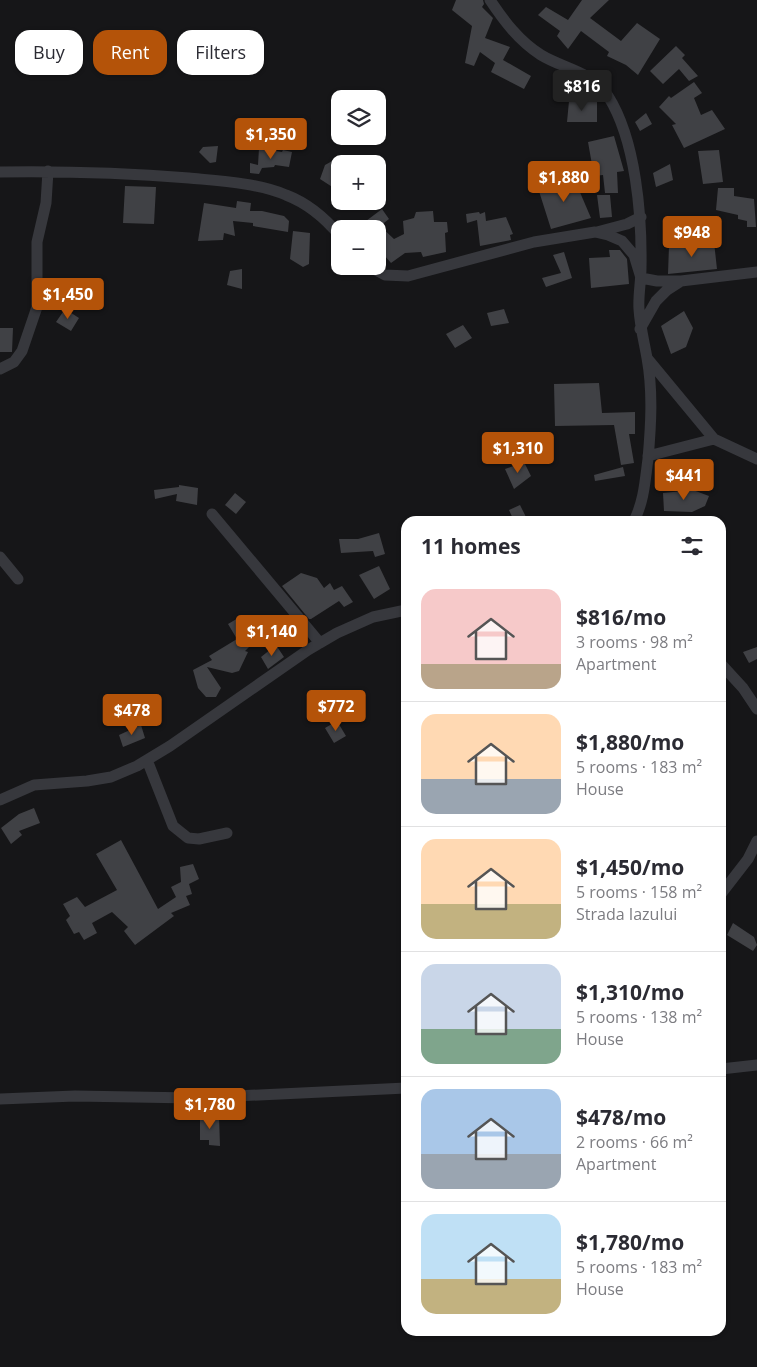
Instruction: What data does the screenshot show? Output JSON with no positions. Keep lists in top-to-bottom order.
{
  "page": {
    "chip": ["Buy", "Rent", "Filters"],
    "price": [
      "$816",
      "$1,350",
      "$1,880",
      "$948",
      "$1,450",
      "$1,310",
      "$441",
      "$1,140",
      "$772",
      "$478",
      "$1,780"
    ],
    "map_buttons": ["+", "−"],
    "heading": "11 homes",
    "list": [
      {
        "name": "$816/mo",
        "note": "3 rooms · 98 m² · Apartment"
      },
      {
        "name": "$1,880/mo",
        "note": "5 rooms · 183 m² · House"
      },
      {
        "name": "$1,450/mo",
        "note": "5 rooms · 158 m² · Strada Iazului"
      },
      {
        "name": "$1,310/mo",
        "note": "5 rooms · 138 m² · House"
      },
      {
        "name": "$478/mo",
        "note": "2 rooms · 66 m² · Apartment"
      },
      {
        "name": "$1,780/mo",
        "note": "5 rooms · 183 m² · House"
      }
    ]
  }
}
